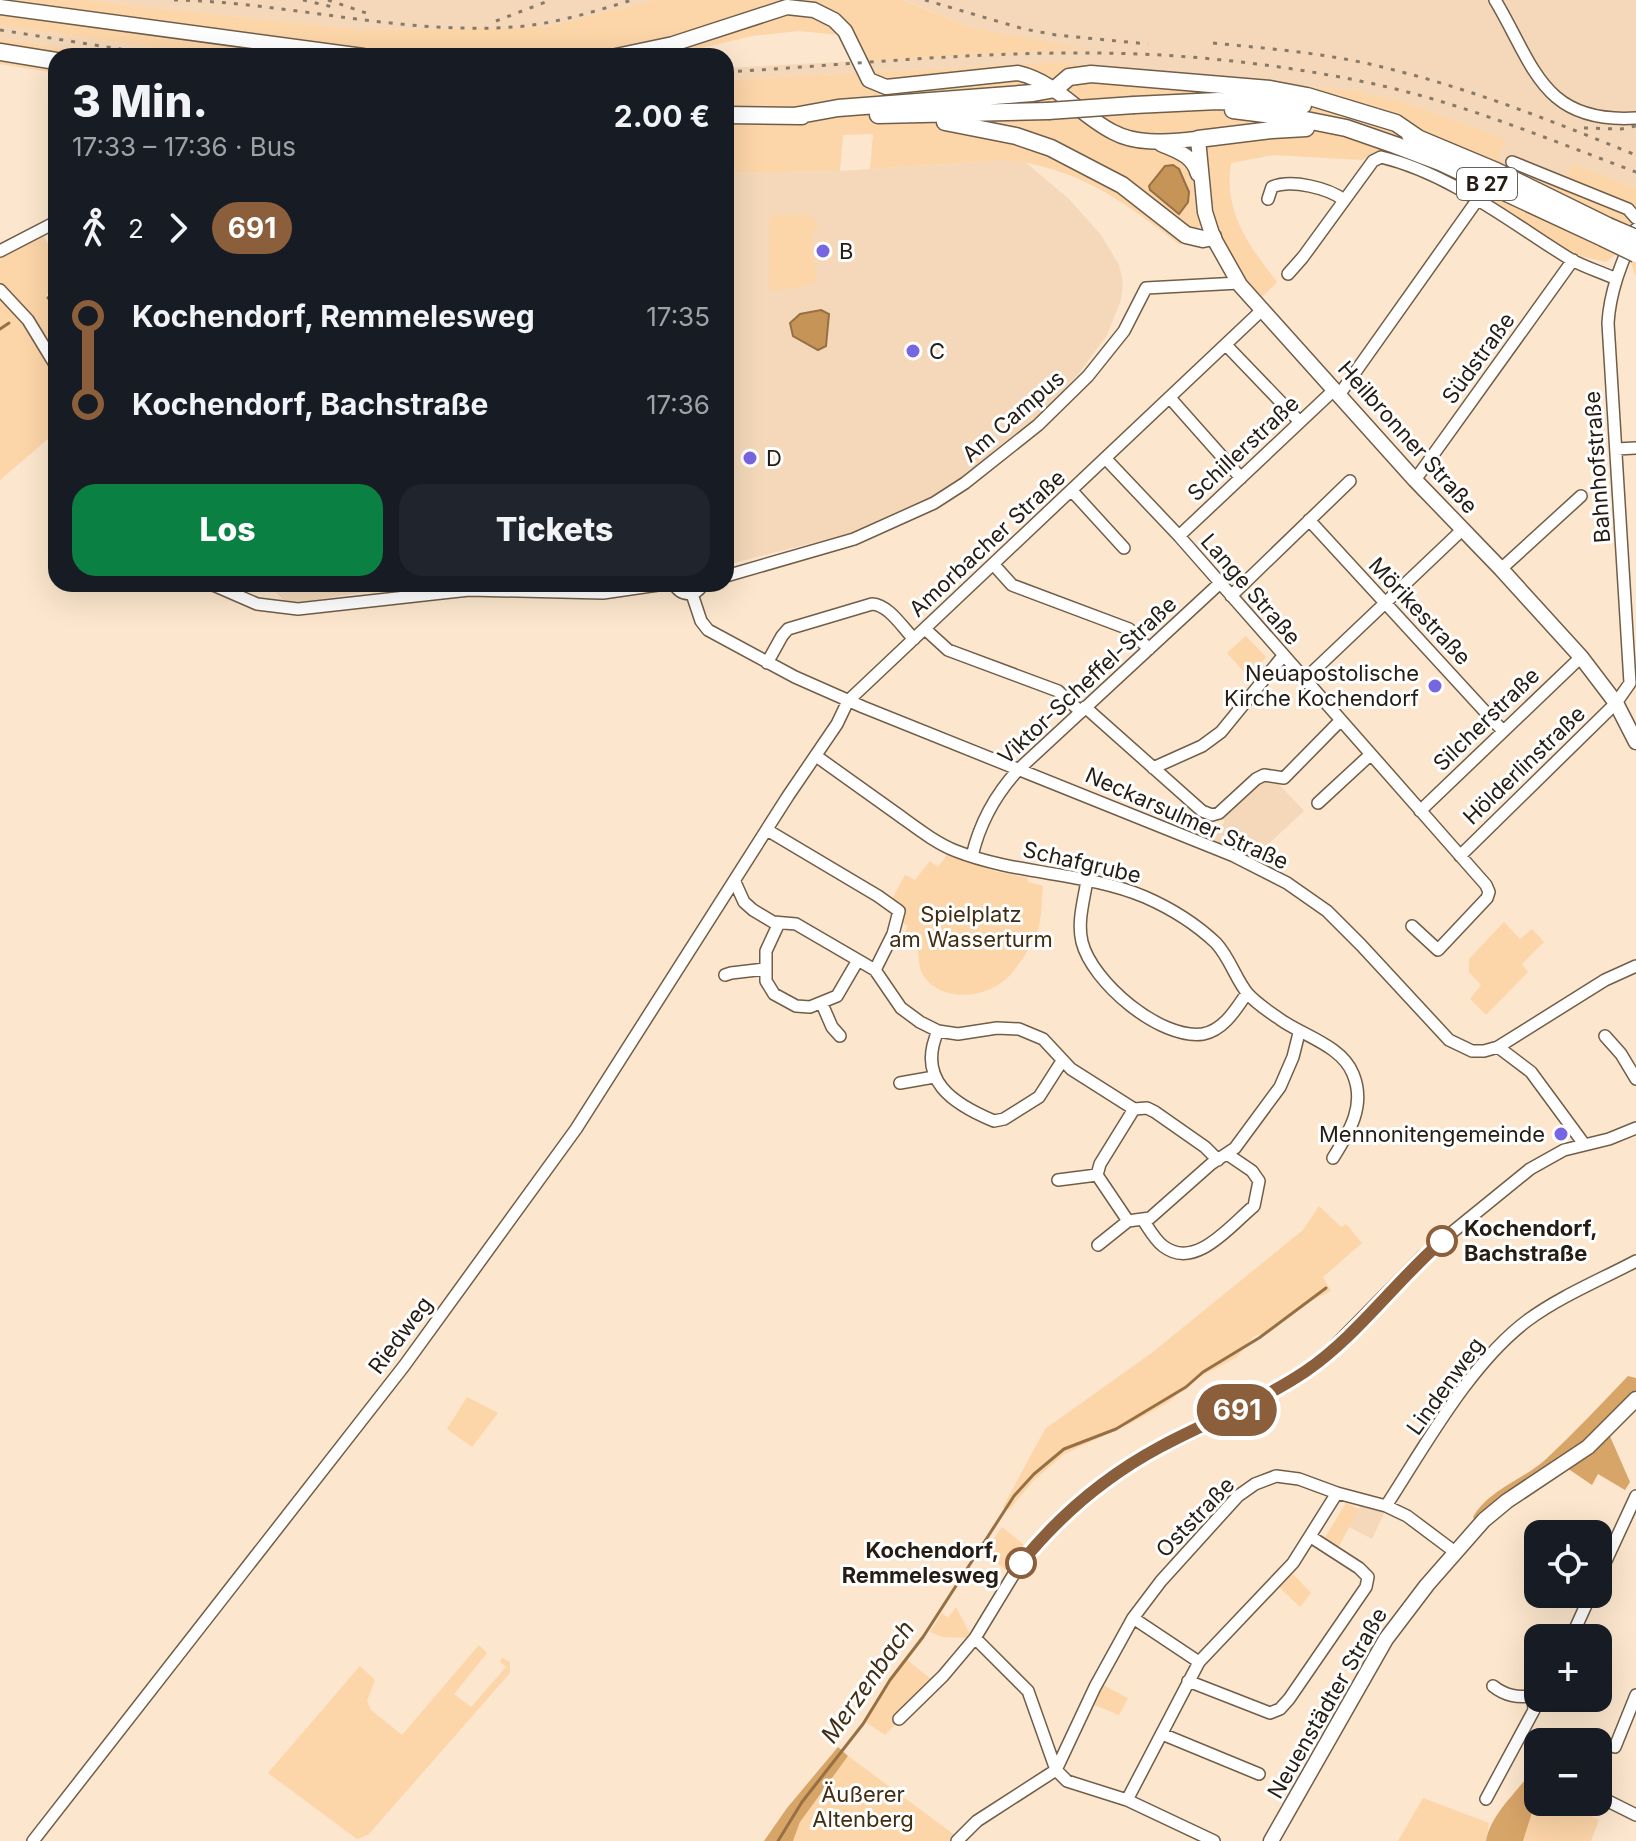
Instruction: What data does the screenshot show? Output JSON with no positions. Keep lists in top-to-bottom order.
{
  "streets": {
    "highway": ["B 27"],
    "main road": ["Heilbronner Straße", "Neuenstädter Straße"],
    "street": [
      "Südstraße",
      "Am Campus",
      "Schillerstraße",
      "Bahnhofstraße",
      "Amorbacher Straße",
      "Lange Straße",
      "Mörikestraße",
      "Viktor-Scheffel-Straße",
      "Silcherstraße",
      "Hölderlinstraße",
      "Neckarsulmer Straße",
      "Schafgrube",
      "Riedweg",
      "Lindenweg",
      "Oststraße"
    ]
  },
  "crossings": [
    ["Südstraße", "Heilbronner Straße"],
    ["Am Campus", "Heilbronner Straße"],
    ["Heilbronner Straße", "Schillerstraße"],
    ["Heilbronner Straße", "Bahnhofstraße"],
    ["Heilbronner Straße", "Amorbacher Straße"],
    ["Heilbronner Straße", "Silcherstraße"],
    ["Heilbronner Straße", "Hölderlinstraße"],
    ["Schillerstraße", "Lange Straße"],
    ["Bahnhofstraße", "Hölderlinstraße"],
    ["Amorbacher Straße", "Lange Straße"],
    ["Amorbacher Straße", "Neckarsulmer Straße"],
    ["Amorbacher Straße", "Schafgrube"],
    ["Amorbacher Straße", "Riedweg"],
    ["Lange Straße", "Viktor-Scheffel-Straße"],
    ["Lange Straße", "Silcherstraße"],
    ["Lange Straße", "Hölderlinstraße"],
    ["Mörikestraße", "Silcherstraße"],
    ["Viktor-Scheffel-Straße", "Neckarsulmer Straße"],
    ["Viktor-Scheffel-Straße", "Schafgrube"],
    ["Lindenweg", "Oststraße"],
    ["Oststraße", "Neuenstädter Straße"]
  ],
  "water": ["Merzenbach"],
  "parks": ["Spielplatz am Wasserturm", "Äußerer Altenberg"],
  "places": [
    "B",
    "C",
    "D",
    "Neuapostolische Kirche Kochendorf",
    "Mennonitengemeinde",
    "Kochendorf, Bachstraße",
    "Kochendorf, Remmelesweg"
  ],
  "lines": ["bus line 691"],
  "page": {
    "on_map": "691",
    "heading": ["3 Min.", "17:33 – 17:36 · Bus", "2.00 €"],
    "legs": ["2", "691"],
    "list": [
      {
        "name": "Kochendorf, Remmelesweg",
        "value": "17:35"
      },
      {
        "name": "Kochendorf, Bachstraße",
        "value": "17:36"
      }
    ],
    "buttons": ["Los", "Tickets"],
    "map_buttons": ["+", "−"]
  }
}
